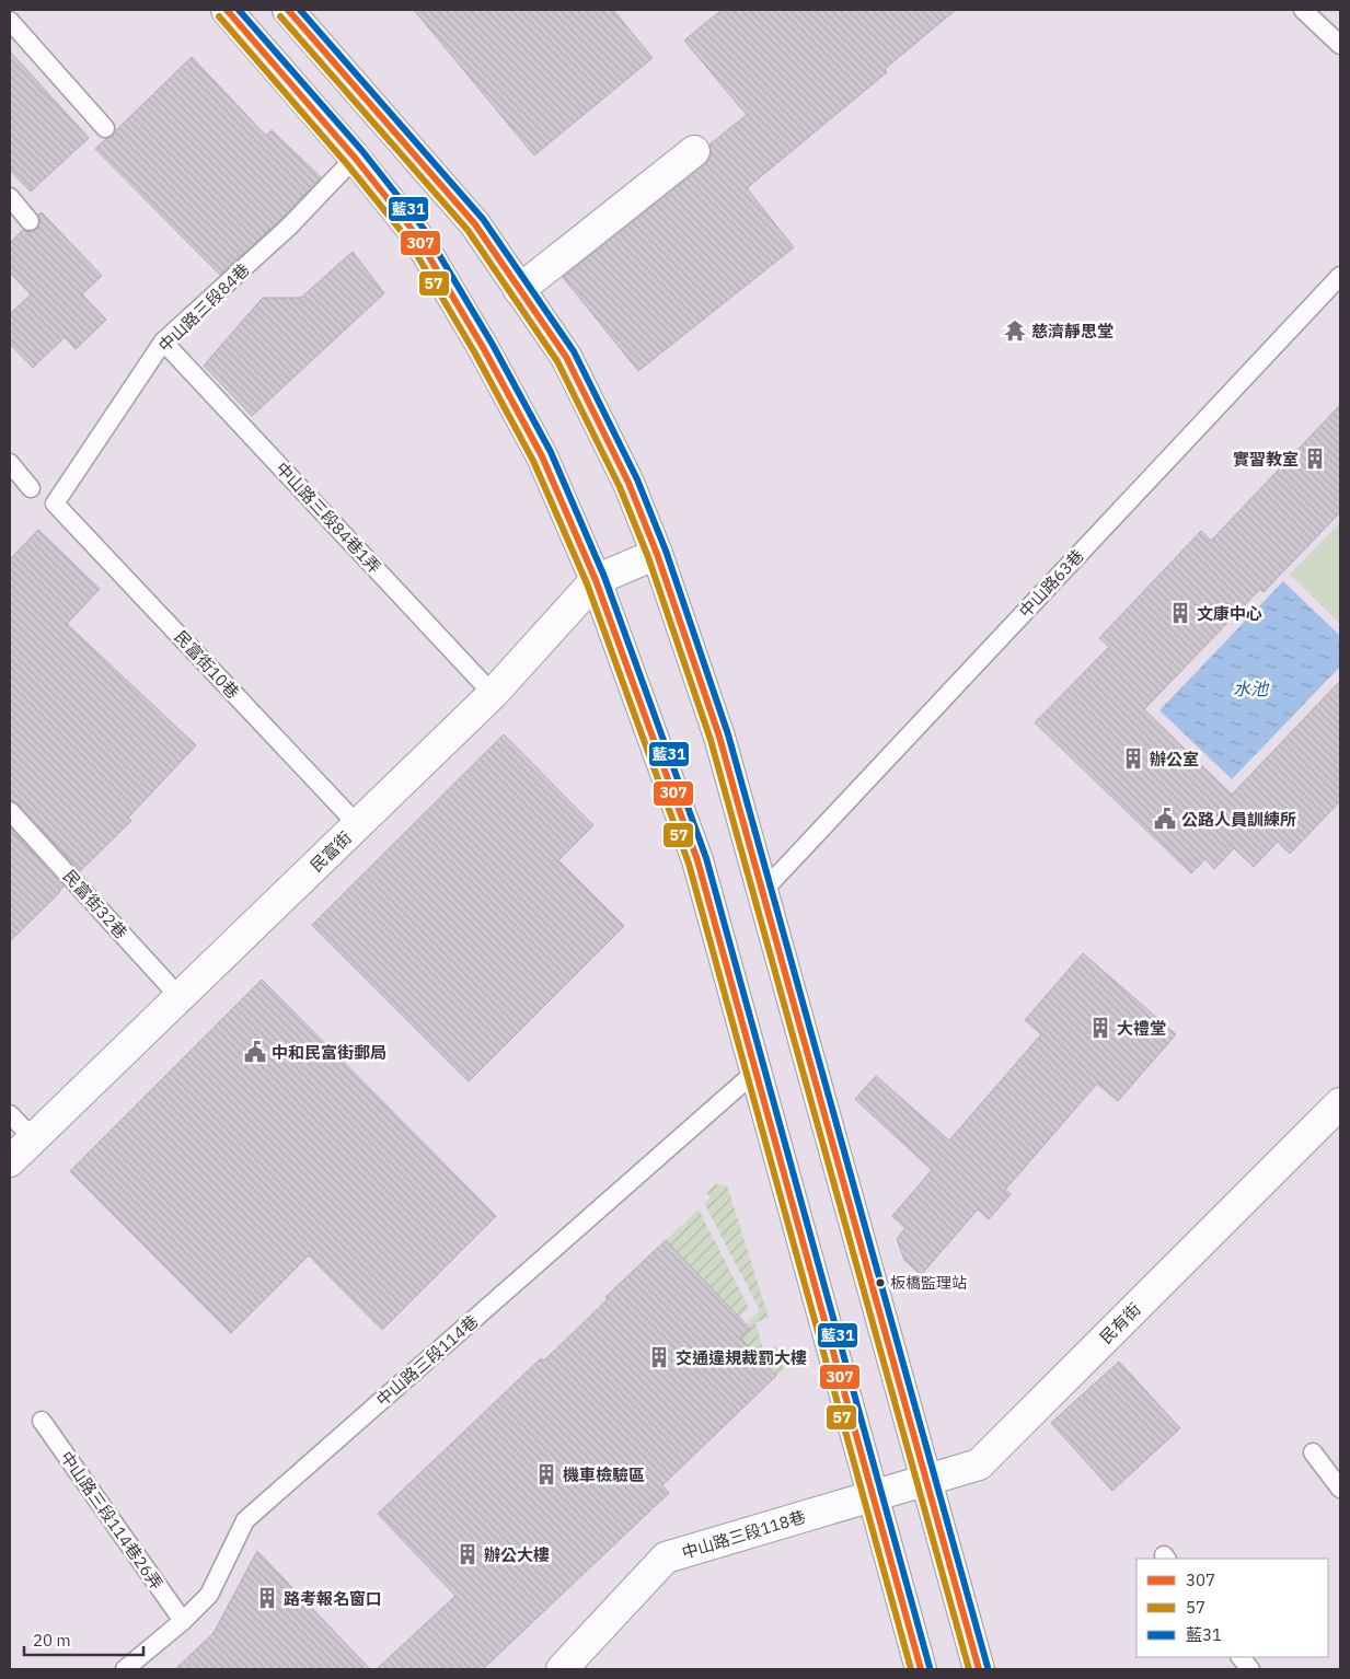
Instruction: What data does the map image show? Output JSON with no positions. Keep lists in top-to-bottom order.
{
  "streets": {
    "street": ["民富街", "民有街", "中山路三段118巷"],
    "lane": [
      "中山路三段84巷",
      "中山路三段84巷1弄",
      "中山路63巷",
      "民富街10巷",
      "民富街32巷",
      "中山路三段114巷",
      "中山路三段114巷26弄"
    ]
  },
  "crossings": [
    ["中山路三段84巷", "中山路三段84巷1弄"],
    ["中山路三段84巷", "民富街10巷"],
    ["中山路三段84巷1弄", "民富街"],
    ["民富街10巷", "民富街"],
    ["民富街", "民富街32巷"],
    ["民有街", "中山路三段118巷"],
    ["中山路三段114巷", "中山路三段114巷26弄"]
  ],
  "water": ["水池"],
  "places": {
    "temple": ["慈濟靜思堂"],
    "building": [
      "實習教室",
      "文康中心",
      "辦公室",
      "大禮堂",
      "交通違規裁罰大樓",
      "機車檢驗區",
      "辦公大樓",
      "路考報名窗口"
    ],
    "public building": ["公路人員訓練所", "中和民富街郵局"],
    "other": ["板橋監理站"]
  },
  "lines": ["transit line 307", "transit line 藍31", "transit line 57"],
  "legend": ["307", "57", "藍31"],
  "scale_bar": "20 m"
}
